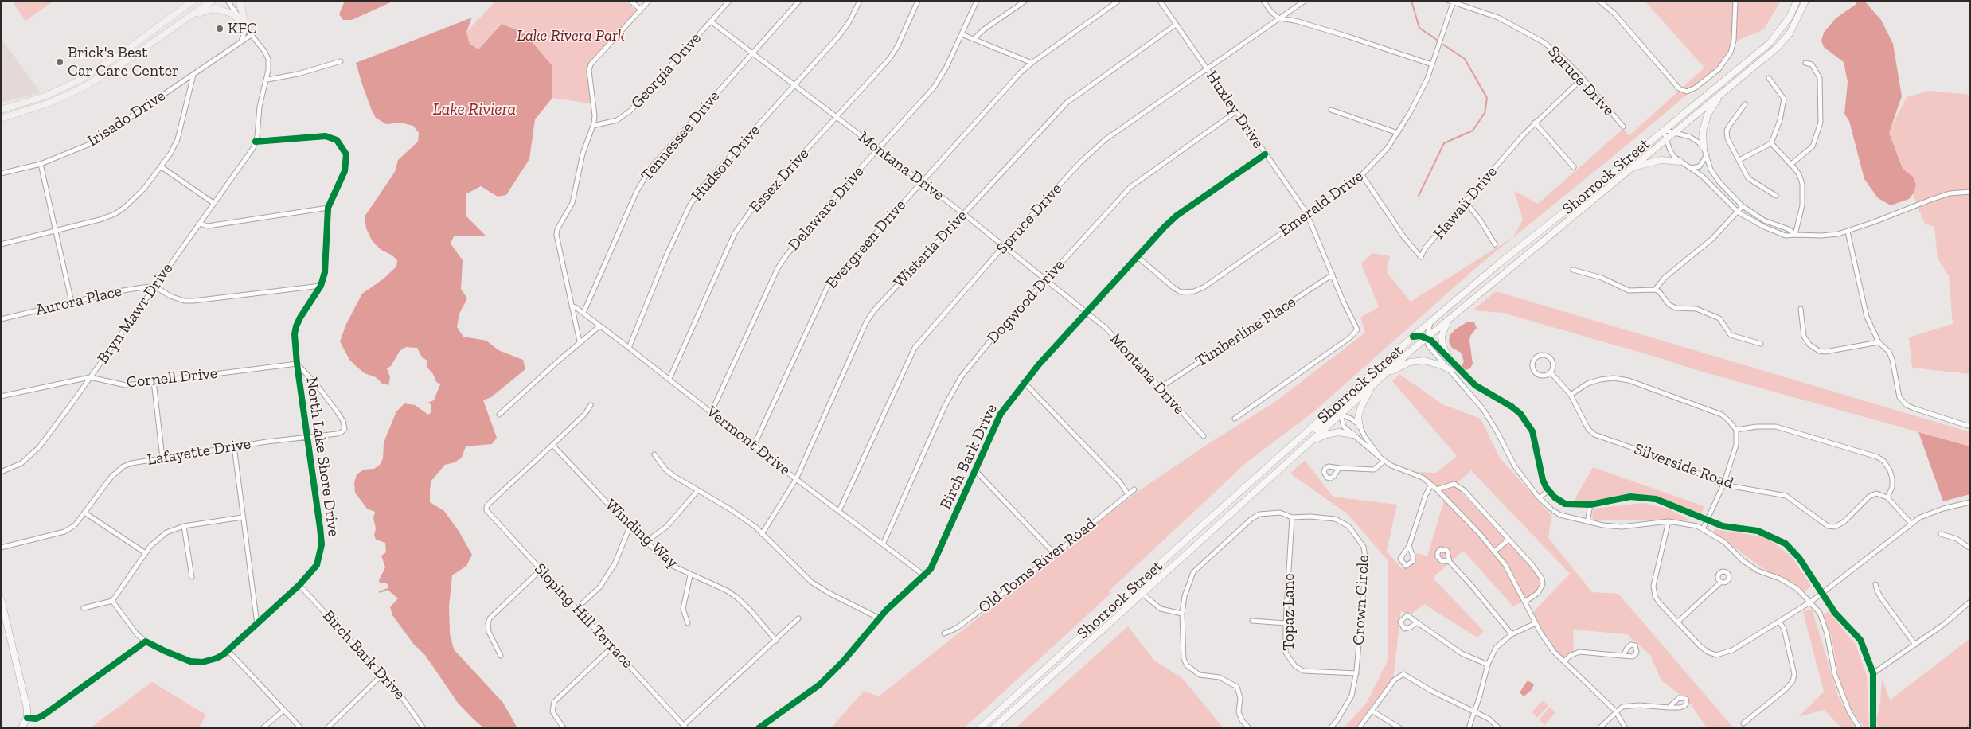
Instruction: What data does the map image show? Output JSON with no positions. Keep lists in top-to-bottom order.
{
  "streets": {
    "main road": ["Shorrock Street"],
    "street": [
      "Georgia Drive",
      "Spruce Drive",
      "Huxley Drive",
      "Irisado Drive",
      "Tennessee Drive",
      "Hudson Drive",
      "Montana Drive",
      "Essex Drive",
      "Hawaii Drive",
      "Emerald Drive",
      "Delaware Drive",
      "Evergreen Drive",
      "Wisteria Drive",
      "Aurora Place",
      "Dogwood Drive",
      "Bryn Mawr Drive",
      "Timberline Place",
      "Cornell Drive",
      "Vermont Drive",
      "Lafayette Drive",
      "North Lake Shore Drive",
      "Birch Bark Drive",
      "Silverside Road",
      "Winding Way",
      "Old Toms River Road",
      "Crown Circle",
      "Topaz Lane",
      "Sloping Hill Terrace"
    ]
  },
  "crossings": [
    ["Georgia Drive", "Montana Drive"],
    ["Spruce Drive", "Huxley Drive"],
    ["Spruce Drive", "Montana Drive"],
    ["Spruce Drive", "Hawaii Drive"],
    ["Spruce Drive", "Emerald Drive"],
    ["Spruce Drive", "Vermont Drive"],
    ["Huxley Drive", "Emerald Drive"],
    ["Huxley Drive", "Wisteria Drive"],
    ["Huxley Drive", "Dogwood Drive"],
    ["Huxley Drive", "Timberline Place"],
    ["Huxley Drive", "Birch Bark Drive"],
    ["Tennessee Drive", "Montana Drive"],
    ["Tennessee Drive", "Vermont Drive"],
    ["Hudson Drive", "Montana Drive"],
    ["Hudson Drive", "Vermont Drive"],
    ["Montana Drive", "Essex Drive"],
    ["Montana Drive", "Delaware Drive"],
    ["Montana Drive", "Evergreen Drive"],
    ["Montana Drive", "Wisteria Drive"],
    ["Montana Drive", "Dogwood Drive"],
    ["Montana Drive", "Timberline Place"],
    ["Montana Drive", "Birch Bark Drive"],
    ["Essex Drive", "Vermont Drive"],
    ["Hawaii Drive", "Emerald Drive"],
    ["Emerald Drive", "Birch Bark Drive"],
    ["Delaware Drive", "Vermont Drive"],
    ["Evergreen Drive", "Vermont Drive"],
    ["Wisteria Drive", "Vermont Drive"],
    ["Aurora Place", "Bryn Mawr Drive"],
    ["Dogwood Drive", "Vermont Drive"],
    ["Bryn Mawr Drive", "Cornell Drive"],
    ["Bryn Mawr Drive", "North Lake Shore Drive"],
    ["Cornell Drive", "Lafayette Drive"],
    ["Cornell Drive", "North Lake Shore Drive"],
    ["Vermont Drive", "Birch Bark Drive"],
    ["Lafayette Drive", "North Lake Shore Drive"],
    ["North Lake Shore Drive", "Birch Bark Drive"],
    ["Winding Way", "Sloping Hill Terrace"],
    ["Crown Circle", "Topaz Lane"]
  ],
  "water": ["Lake Riviera"],
  "parks": ["Lake Rivera Park"],
  "places": ["KFC", "Brick's Best Car Care Center"]
}
